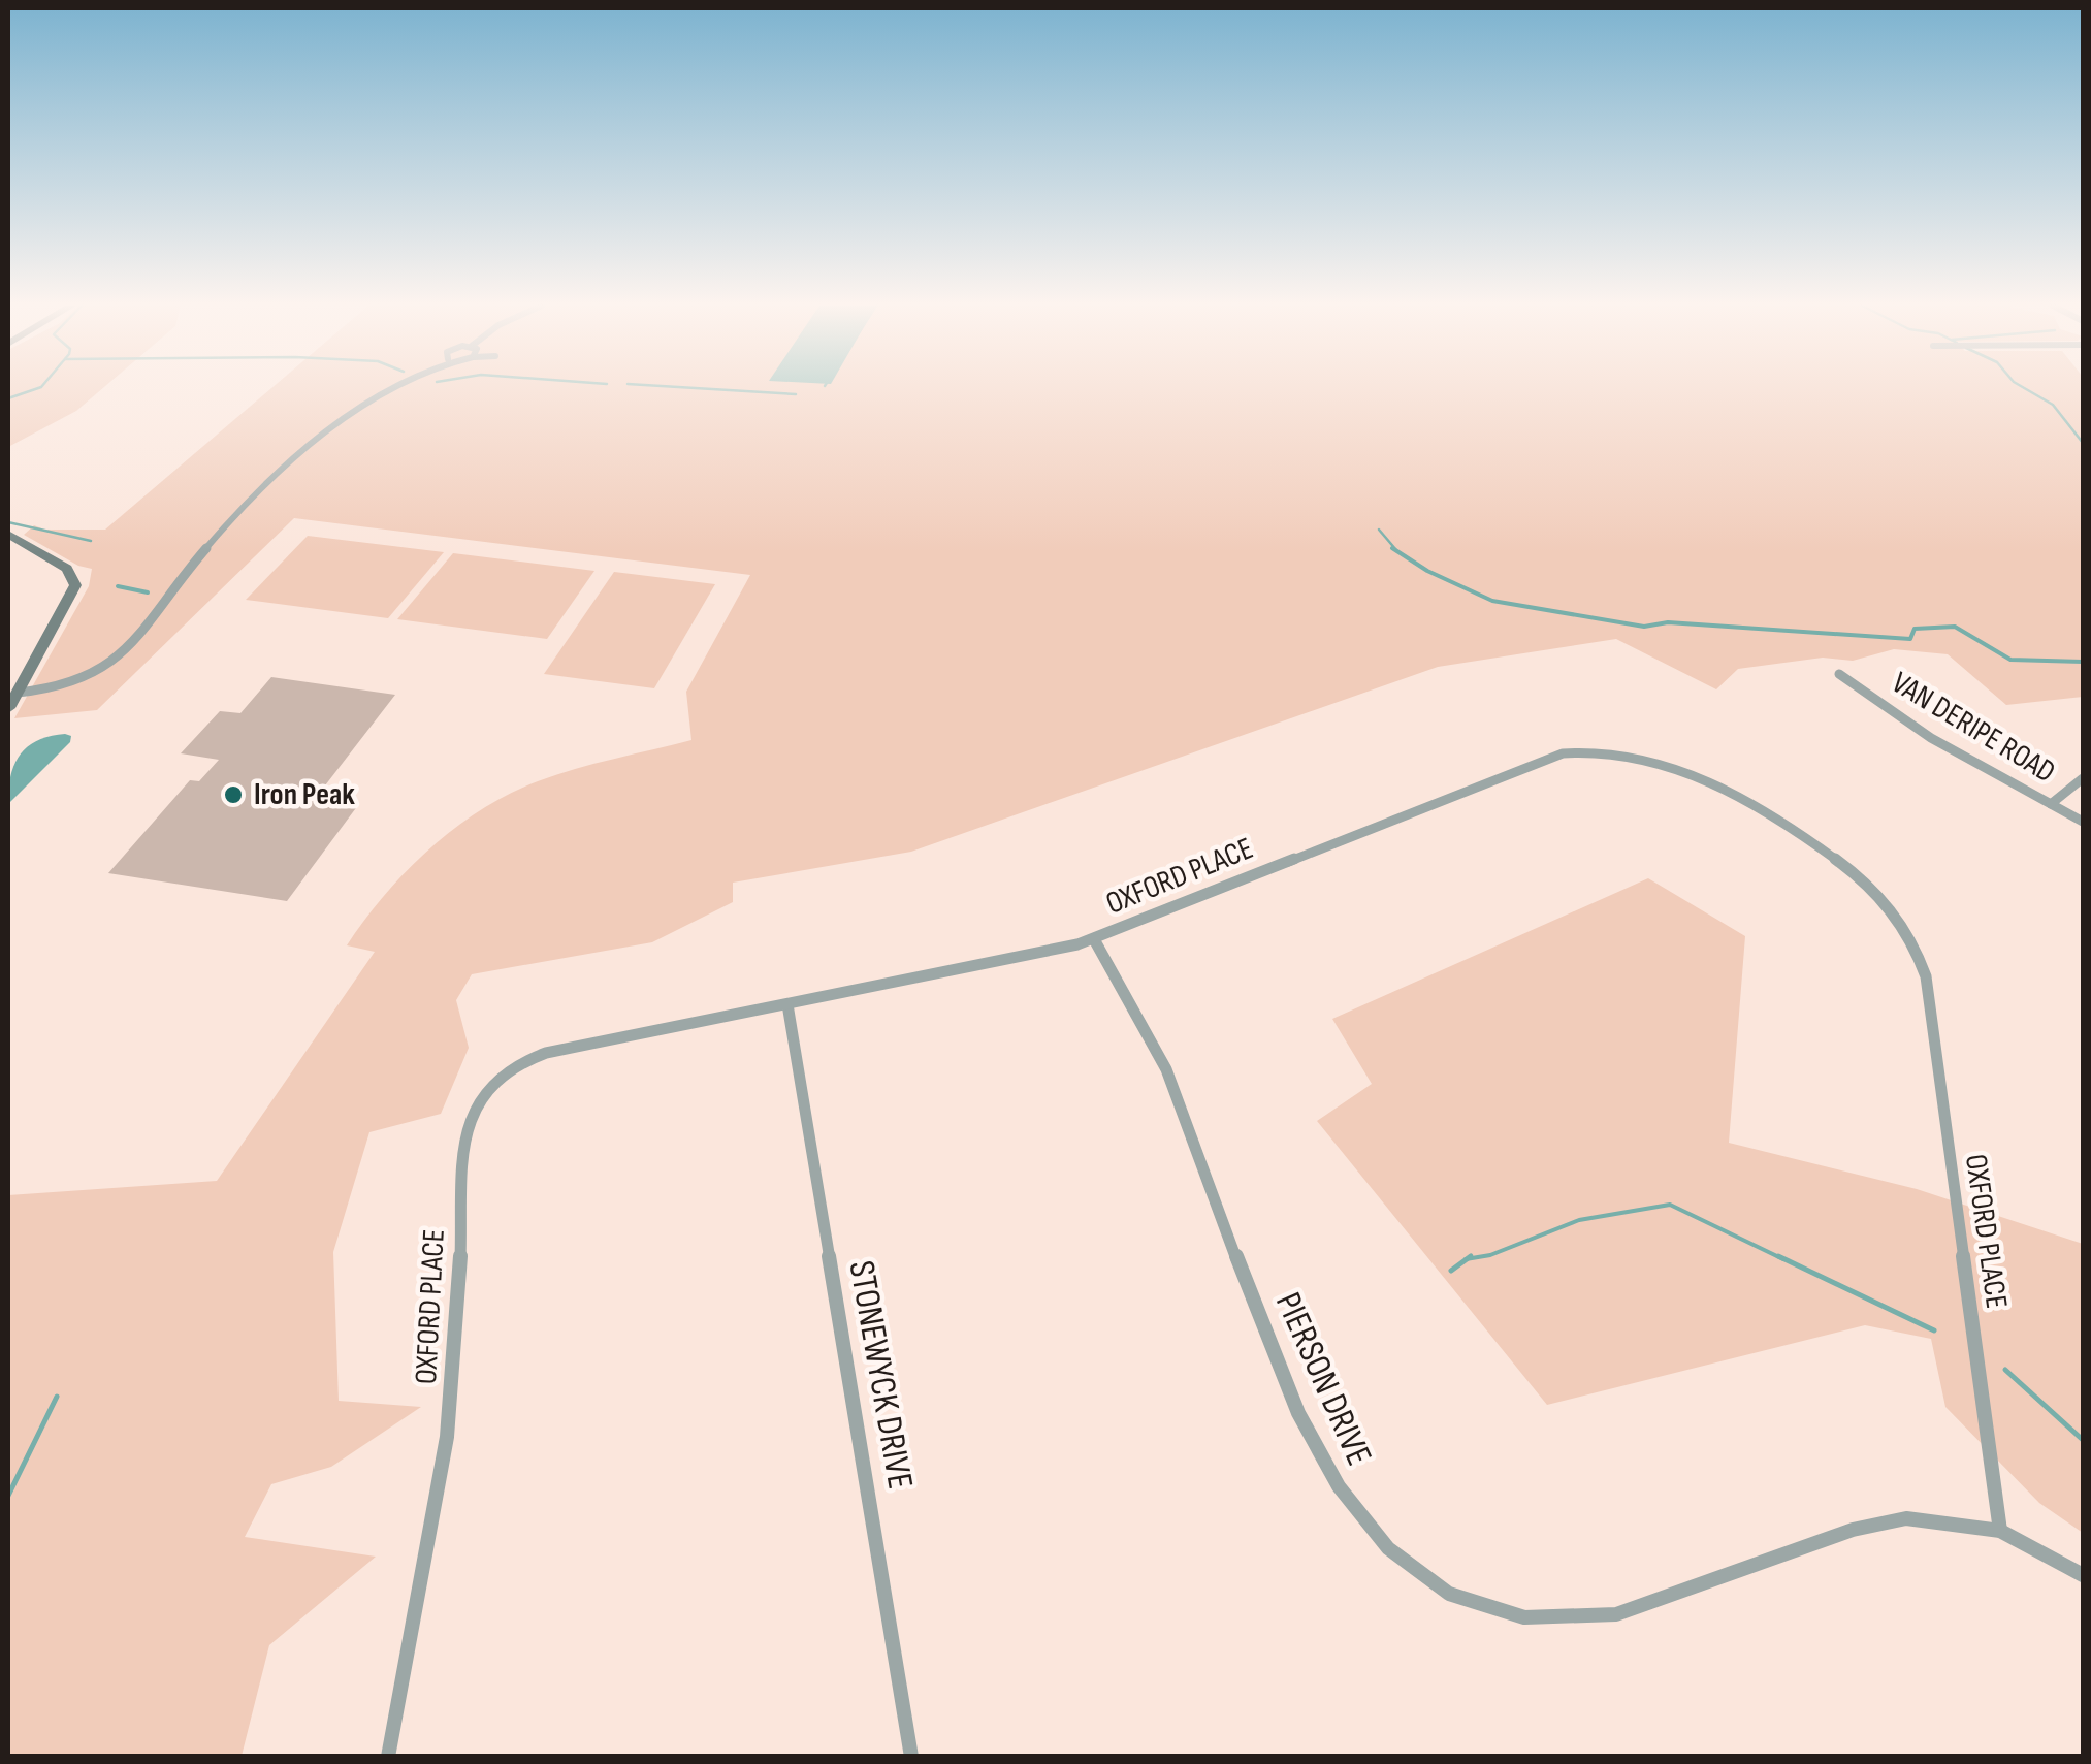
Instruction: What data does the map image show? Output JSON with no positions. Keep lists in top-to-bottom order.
{
  "streets": {
    "street": [
      "VAN DERIPE ROAD",
      "OXFORD PLACE",
      "STONEWYCK DRIVE",
      "PIERSON DRIVE"
    ]
  },
  "crossings": [
    ["OXFORD PLACE", "STONEWYCK DRIVE"],
    ["OXFORD PLACE", "PIERSON DRIVE"]
  ],
  "places": ["Iron Peak"]
}
